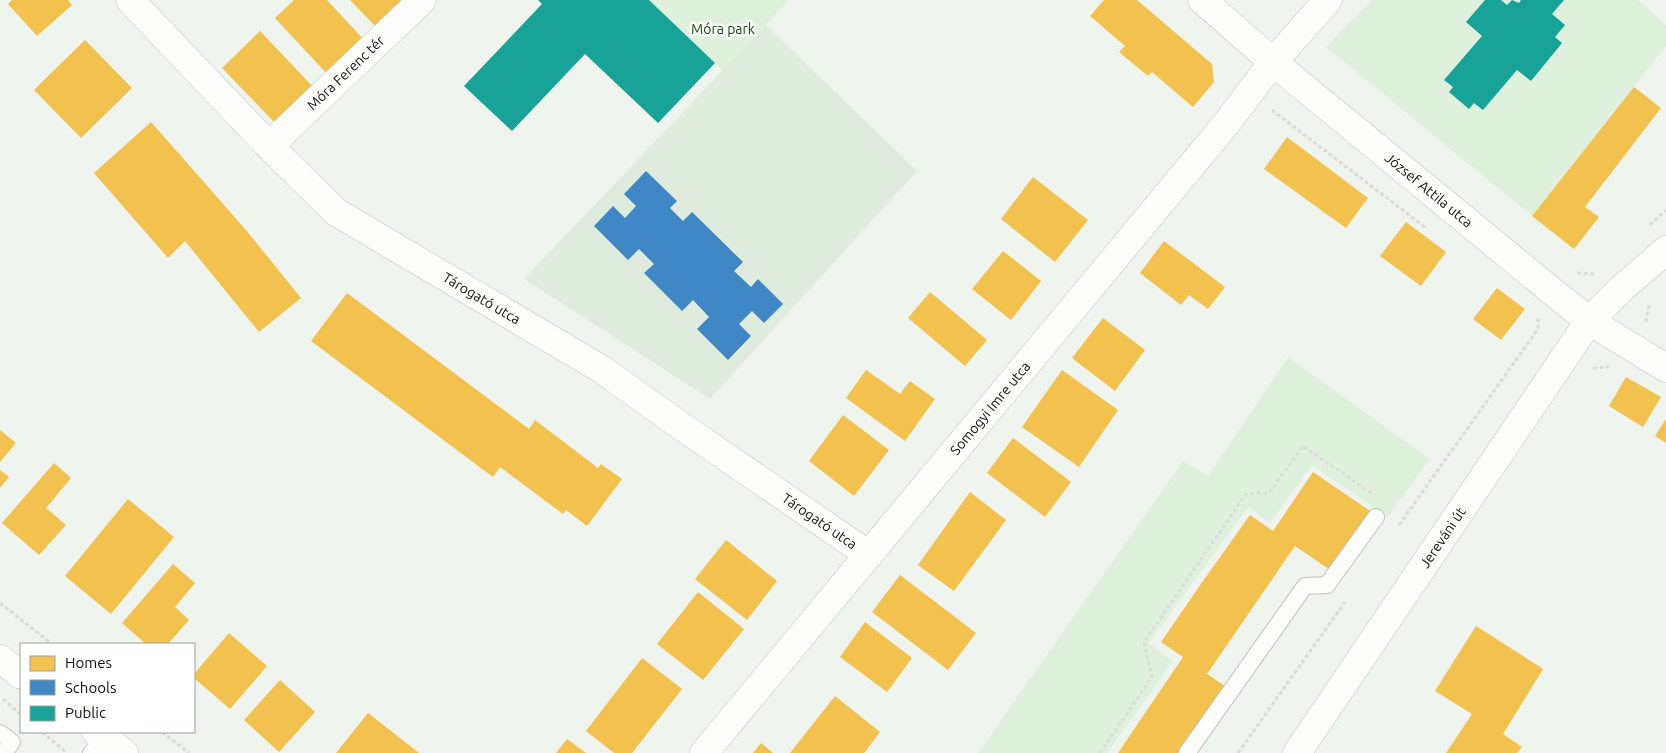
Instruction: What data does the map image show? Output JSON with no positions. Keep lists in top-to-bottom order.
{
  "streets": {
    "street": [
      "Móra Ferenc tér",
      "József Attila utca",
      "Tárogató utca",
      "Somogyi Imre utca",
      "Jereváni út"
    ]
  },
  "crossings": [
    ["Móra Ferenc tér", "Tárogató utca"],
    ["József Attila utca", "Somogyi Imre utca"],
    ["József Attila utca", "Jereváni út"],
    ["Tárogató utca", "Somogyi Imre utca"]
  ],
  "parks": ["Móra park"],
  "legend": ["Homes", "Schools", "Public"]
}
